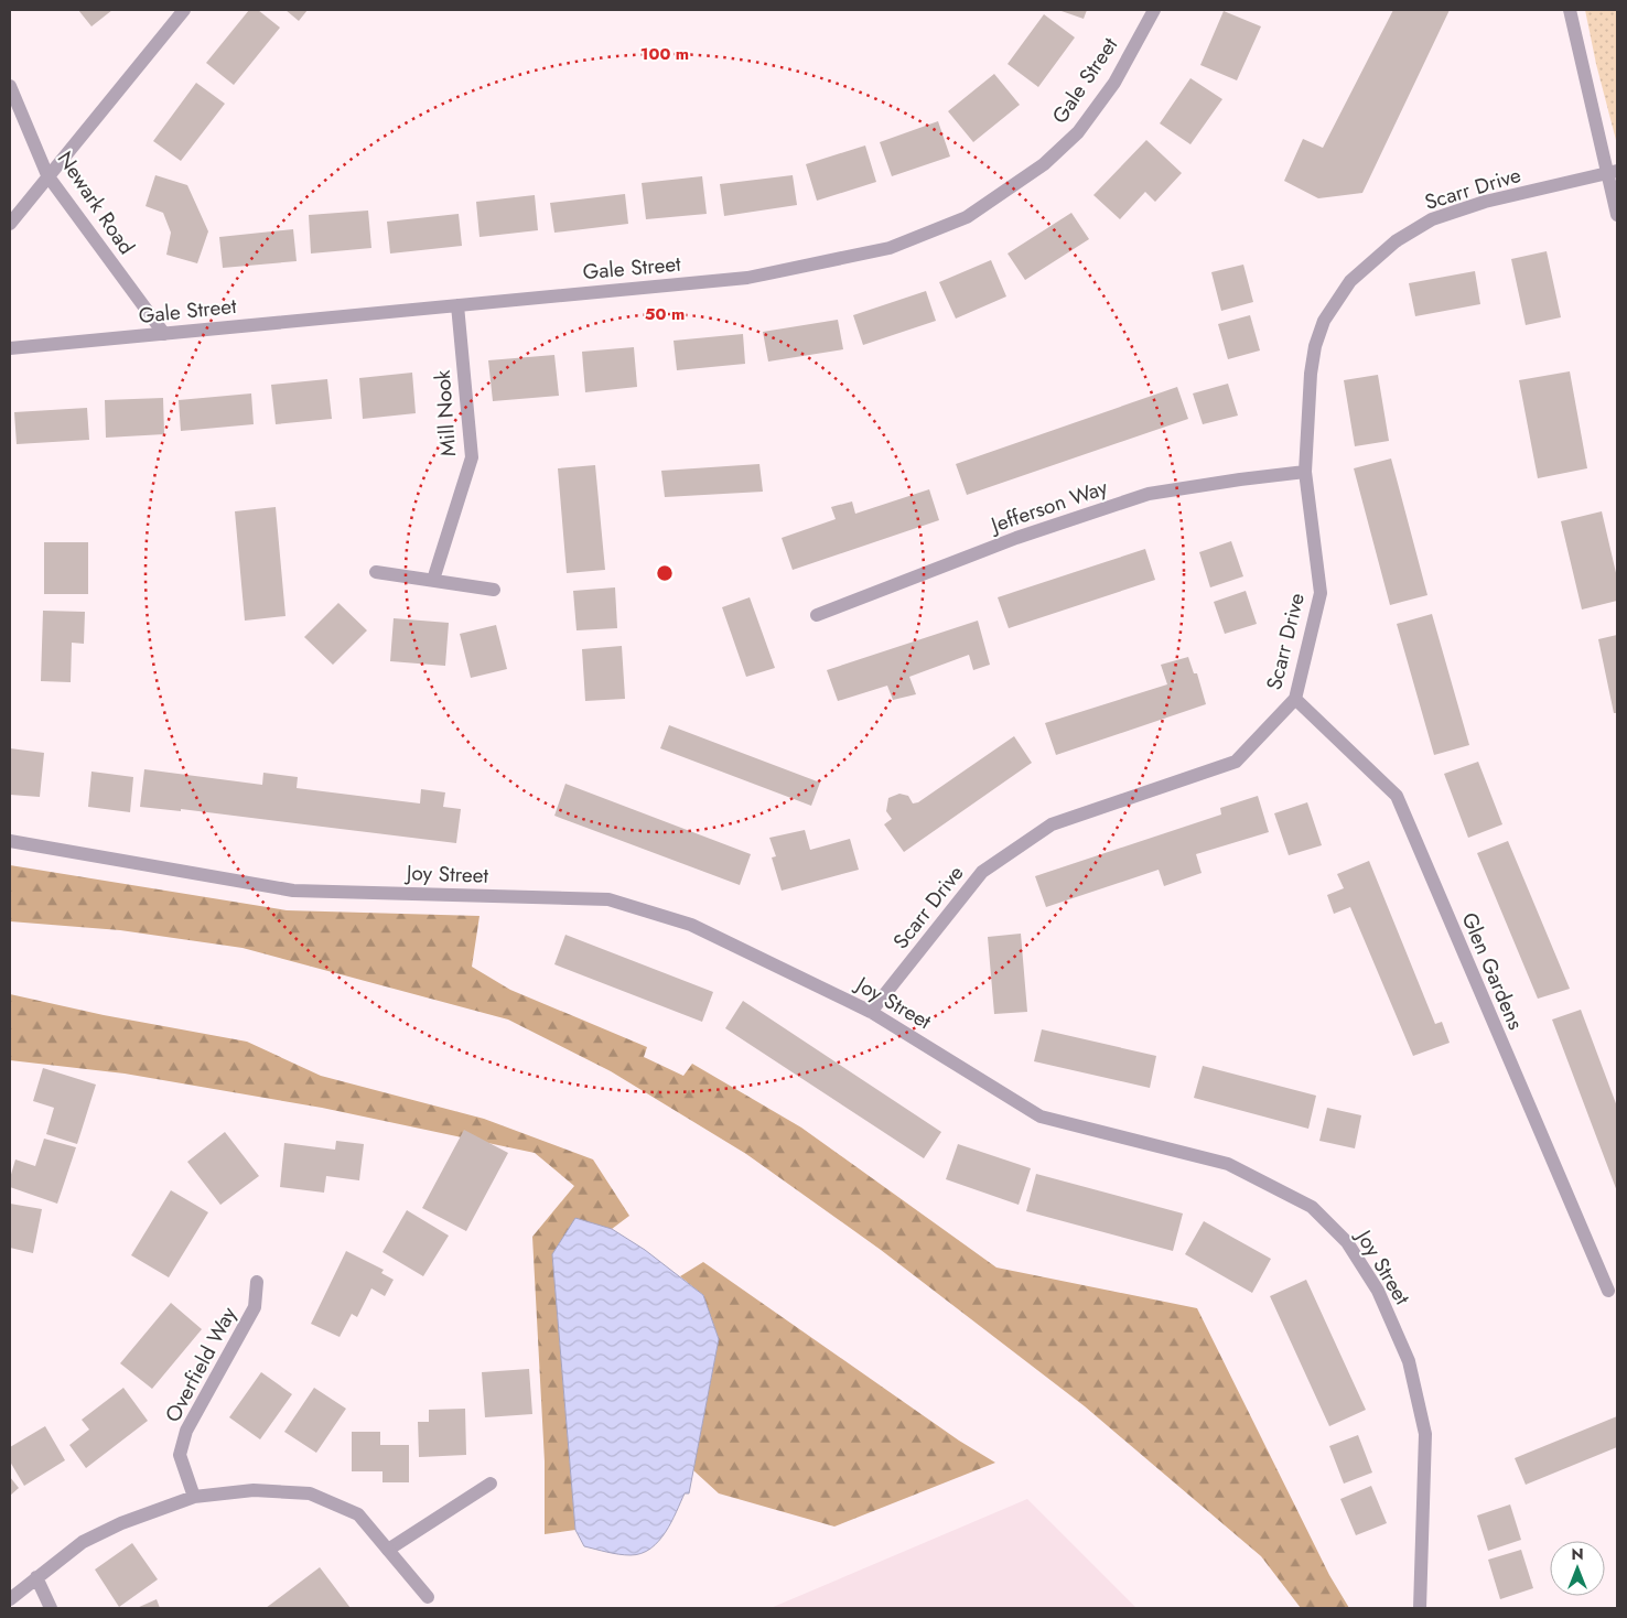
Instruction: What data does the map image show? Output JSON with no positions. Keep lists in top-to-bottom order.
{
  "streets": {
    "street": [
      "Gale Street",
      "Scarr Drive",
      "Newark Road",
      "Mill Nook",
      "Jefferson Way",
      "Joy Street",
      "Glen Gardens",
      "Overfield Way"
    ]
  },
  "crossings": [
    ["Gale Street", "Newark Road"],
    ["Gale Street", "Mill Nook"],
    ["Scarr Drive", "Jefferson Way"],
    ["Scarr Drive", "Joy Street"],
    ["Scarr Drive", "Glen Gardens"]
  ],
  "north": "top",
  "rings": ["100 m", "50 m"]
}
